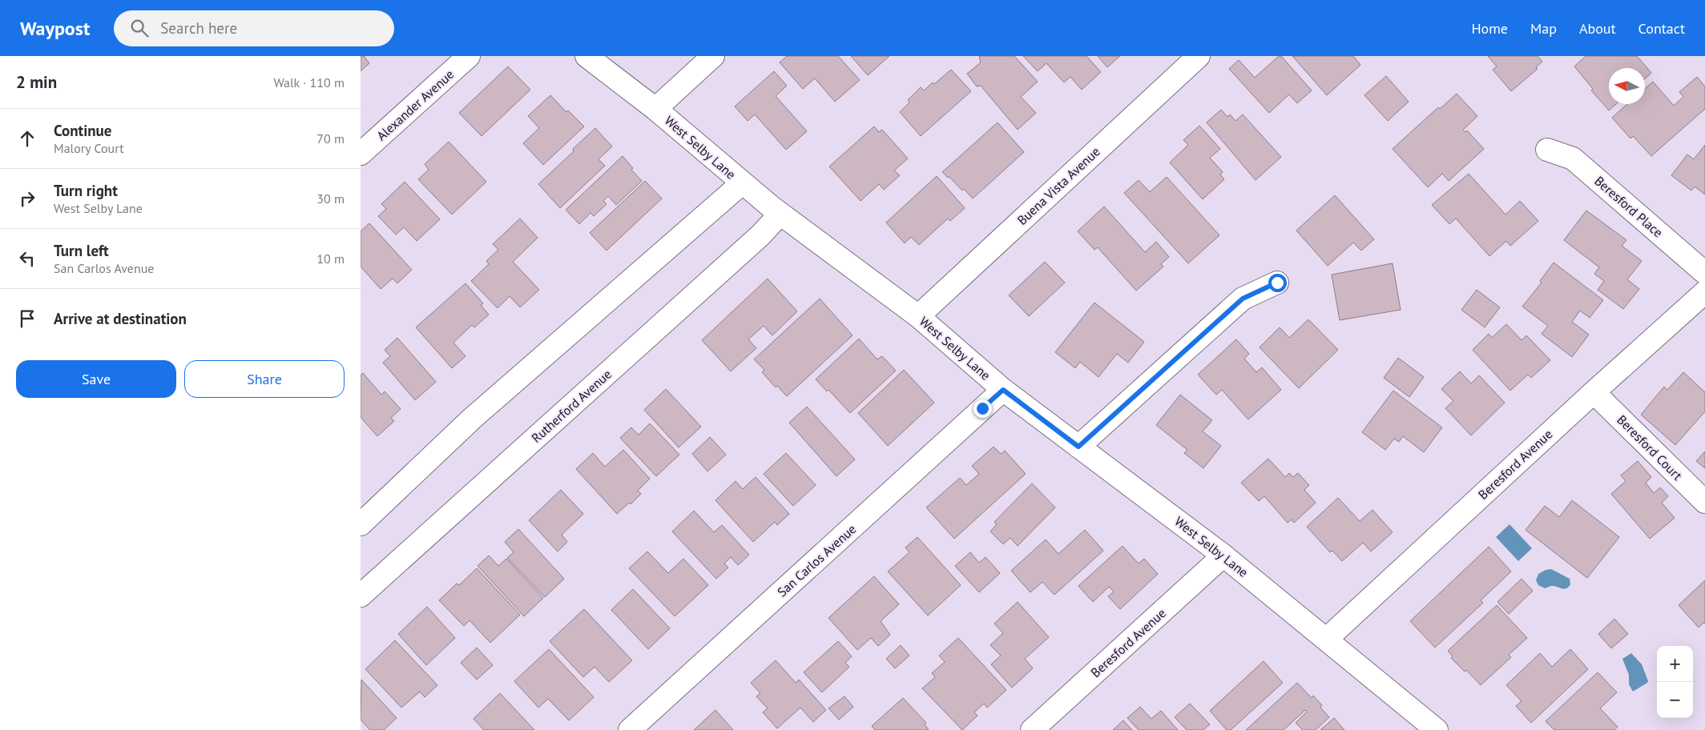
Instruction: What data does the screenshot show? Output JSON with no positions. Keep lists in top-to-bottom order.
{
  "streets": {
    "street": [
      "Alexander Avenue",
      "West Selby Lane",
      "Buena Vista Avenue",
      "Beresford Place",
      "Rutherford Avenue",
      "Beresford Court",
      "Beresford Avenue",
      "San Carlos Avenue"
    ]
  },
  "crossings": [
    ["West Selby Lane", "Buena Vista Avenue"],
    ["West Selby Lane", "Rutherford Avenue"],
    ["West Selby Lane", "Beresford Avenue"],
    ["West Selby Lane", "San Carlos Avenue"],
    ["Beresford Court", "Beresford Avenue"]
  ],
  "north": "left",
  "page": {
    "header": "Waypost",
    "search": "Search here",
    "nav": [
      "Home",
      "Map",
      "About",
      "Contact"
    ],
    "heading": ["2 min", "Walk · 110 m"],
    "list": [
      ["Continue", "Malory Court", "70 m"],
      ["Turn right", "West Selby Lane", "30 m"],
      ["Turn left", "San Carlos Avenue", "10 m"],
      "Arrive at destination"
    ],
    "buttons": ["Save", "Share"],
    "map_buttons": ["+", "−"]
  }
}
